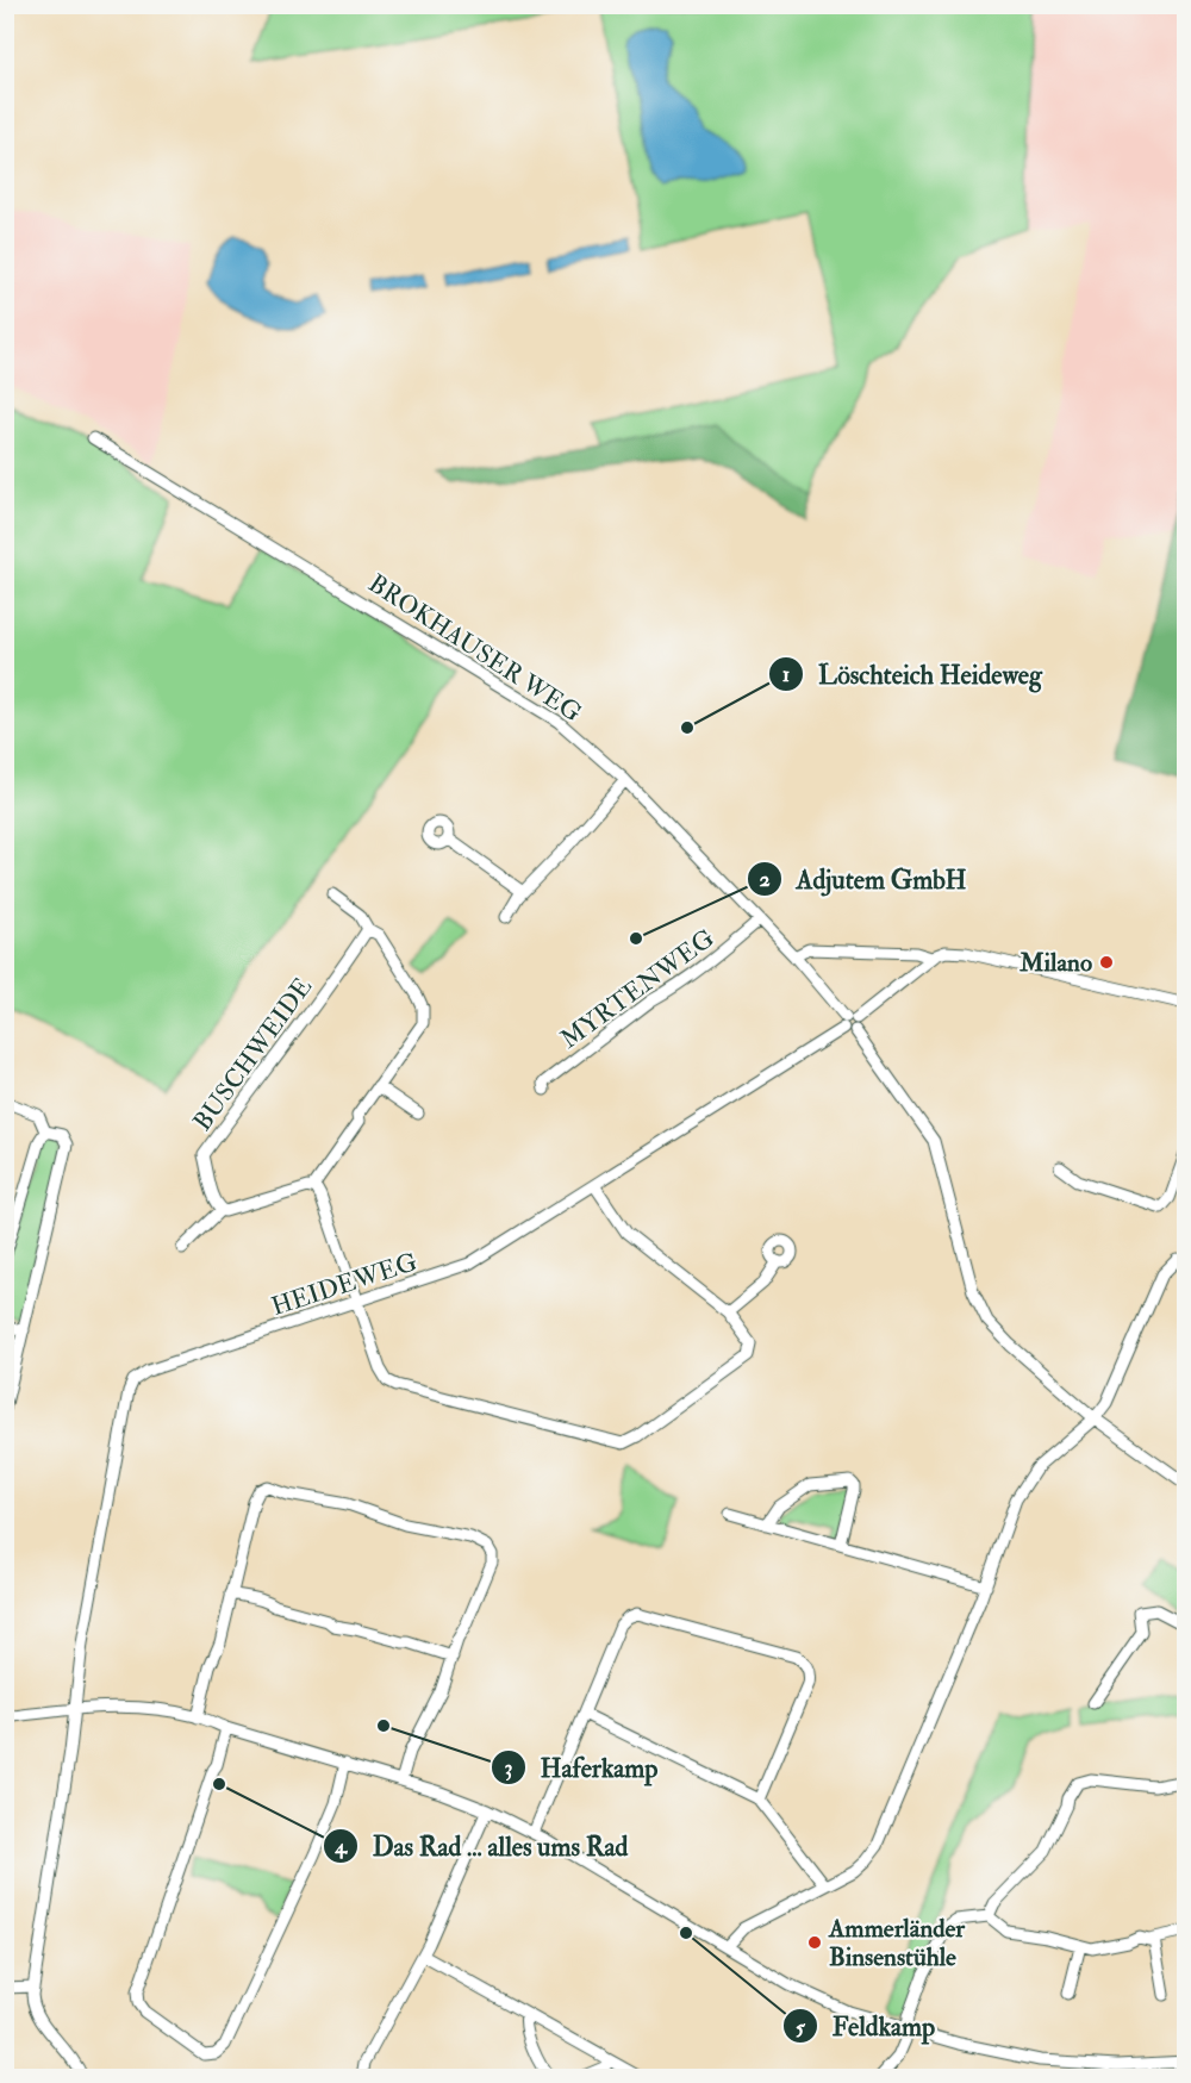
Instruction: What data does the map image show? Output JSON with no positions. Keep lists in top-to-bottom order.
{
  "streets": {
    "street": [
      "BROKHAUSER WEG",
      "MYRTENWEG",
      "BUSCHWEIDE",
      "HEIDEWEG"
    ]
  },
  "crossings": [
    ["BROKHAUSER WEG", "MYRTENWEG"],
    ["BROKHAUSER WEG", "HEIDEWEG"]
  ],
  "places": [
    "Löschteich Heideweg",
    "Adjutem GmbH",
    "Milano",
    "Haferkamp",
    "Das Rad ... alles ums Rad",
    "Feldkamp",
    "Ammerländer Binsenstühle"
  ]
}
